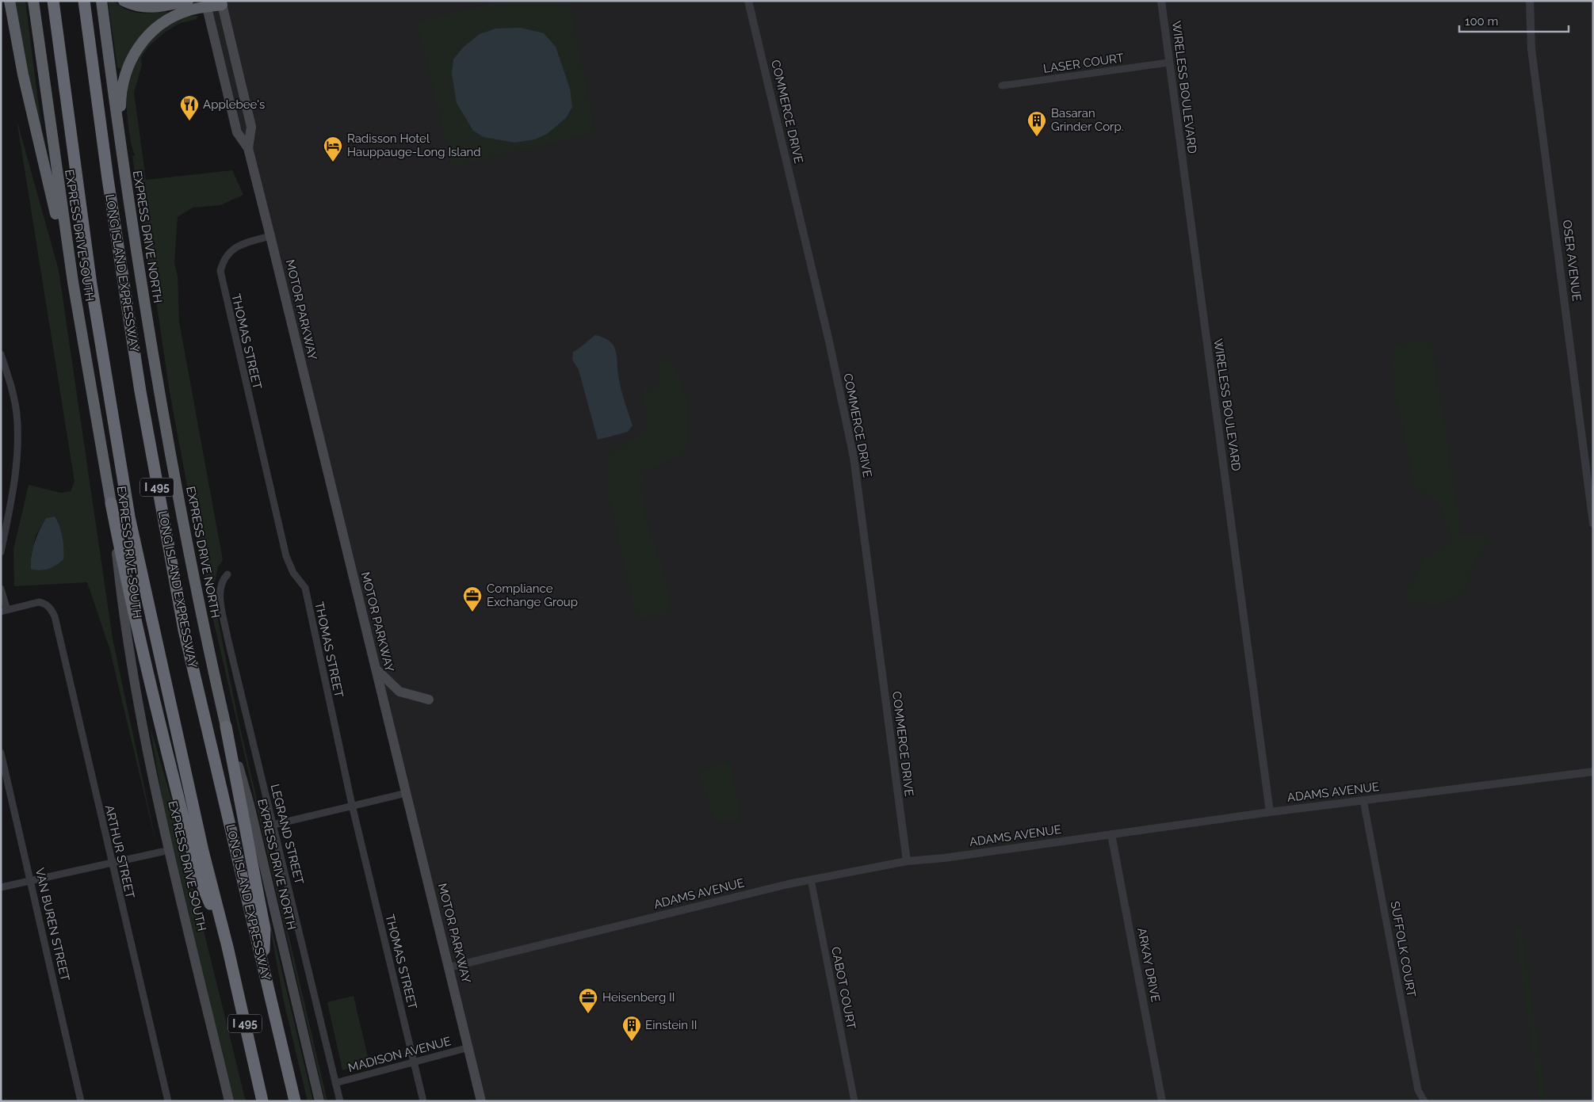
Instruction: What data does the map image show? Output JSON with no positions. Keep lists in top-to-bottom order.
{
  "streets": {
    "highway": [
      "EXPRESS DRIVE SOUTH",
      "EXPRESS DRIVE NORTH",
      "LONG ISLAND EXPRESSWAY",
      "I 495"
    ],
    "main road": ["MOTOR PARKWAY"],
    "street": [
      "LASER COURT",
      "WIRELESS BOULEVARD",
      "COMMERCE DRIVE",
      "OSER AVENUE",
      "THOMAS STREET",
      "ADAMS AVENUE",
      "LEGRAND STREET",
      "ARTHUR STREET",
      "VAN BUREN STREET",
      "SUFFOLK COURT",
      "ARKAY DRIVE",
      "CABOT COURT",
      "MADISON AVENUE"
    ]
  },
  "crossings": [
    ["LASER COURT", "WIRELESS BOULEVARD"],
    ["WIRELESS BOULEVARD", "ADAMS AVENUE"],
    ["COMMERCE DRIVE", "ADAMS AVENUE"],
    ["MOTOR PARKWAY", "THOMAS STREET"],
    ["MOTOR PARKWAY", "ADAMS AVENUE"],
    ["MOTOR PARKWAY", "MADISON AVENUE"],
    ["THOMAS STREET", "MADISON AVENUE"],
    ["ADAMS AVENUE", "SUFFOLK COURT"],
    ["ADAMS AVENUE", "ARKAY DRIVE"],
    ["ADAMS AVENUE", "CABOT COURT"],
    ["LEGRAND STREET", "MADISON AVENUE"]
  ],
  "places": {
    "restaurant": ["Applebee's"],
    "building": ["Basaran Grinder Corp.", "Einstein II"],
    "hotel": ["Radisson Hotel Hauppauge-Long Island"],
    "office": ["Compliance Exchange Group", "Heisenberg II"]
  },
  "scale_bar": "100 m"
}
